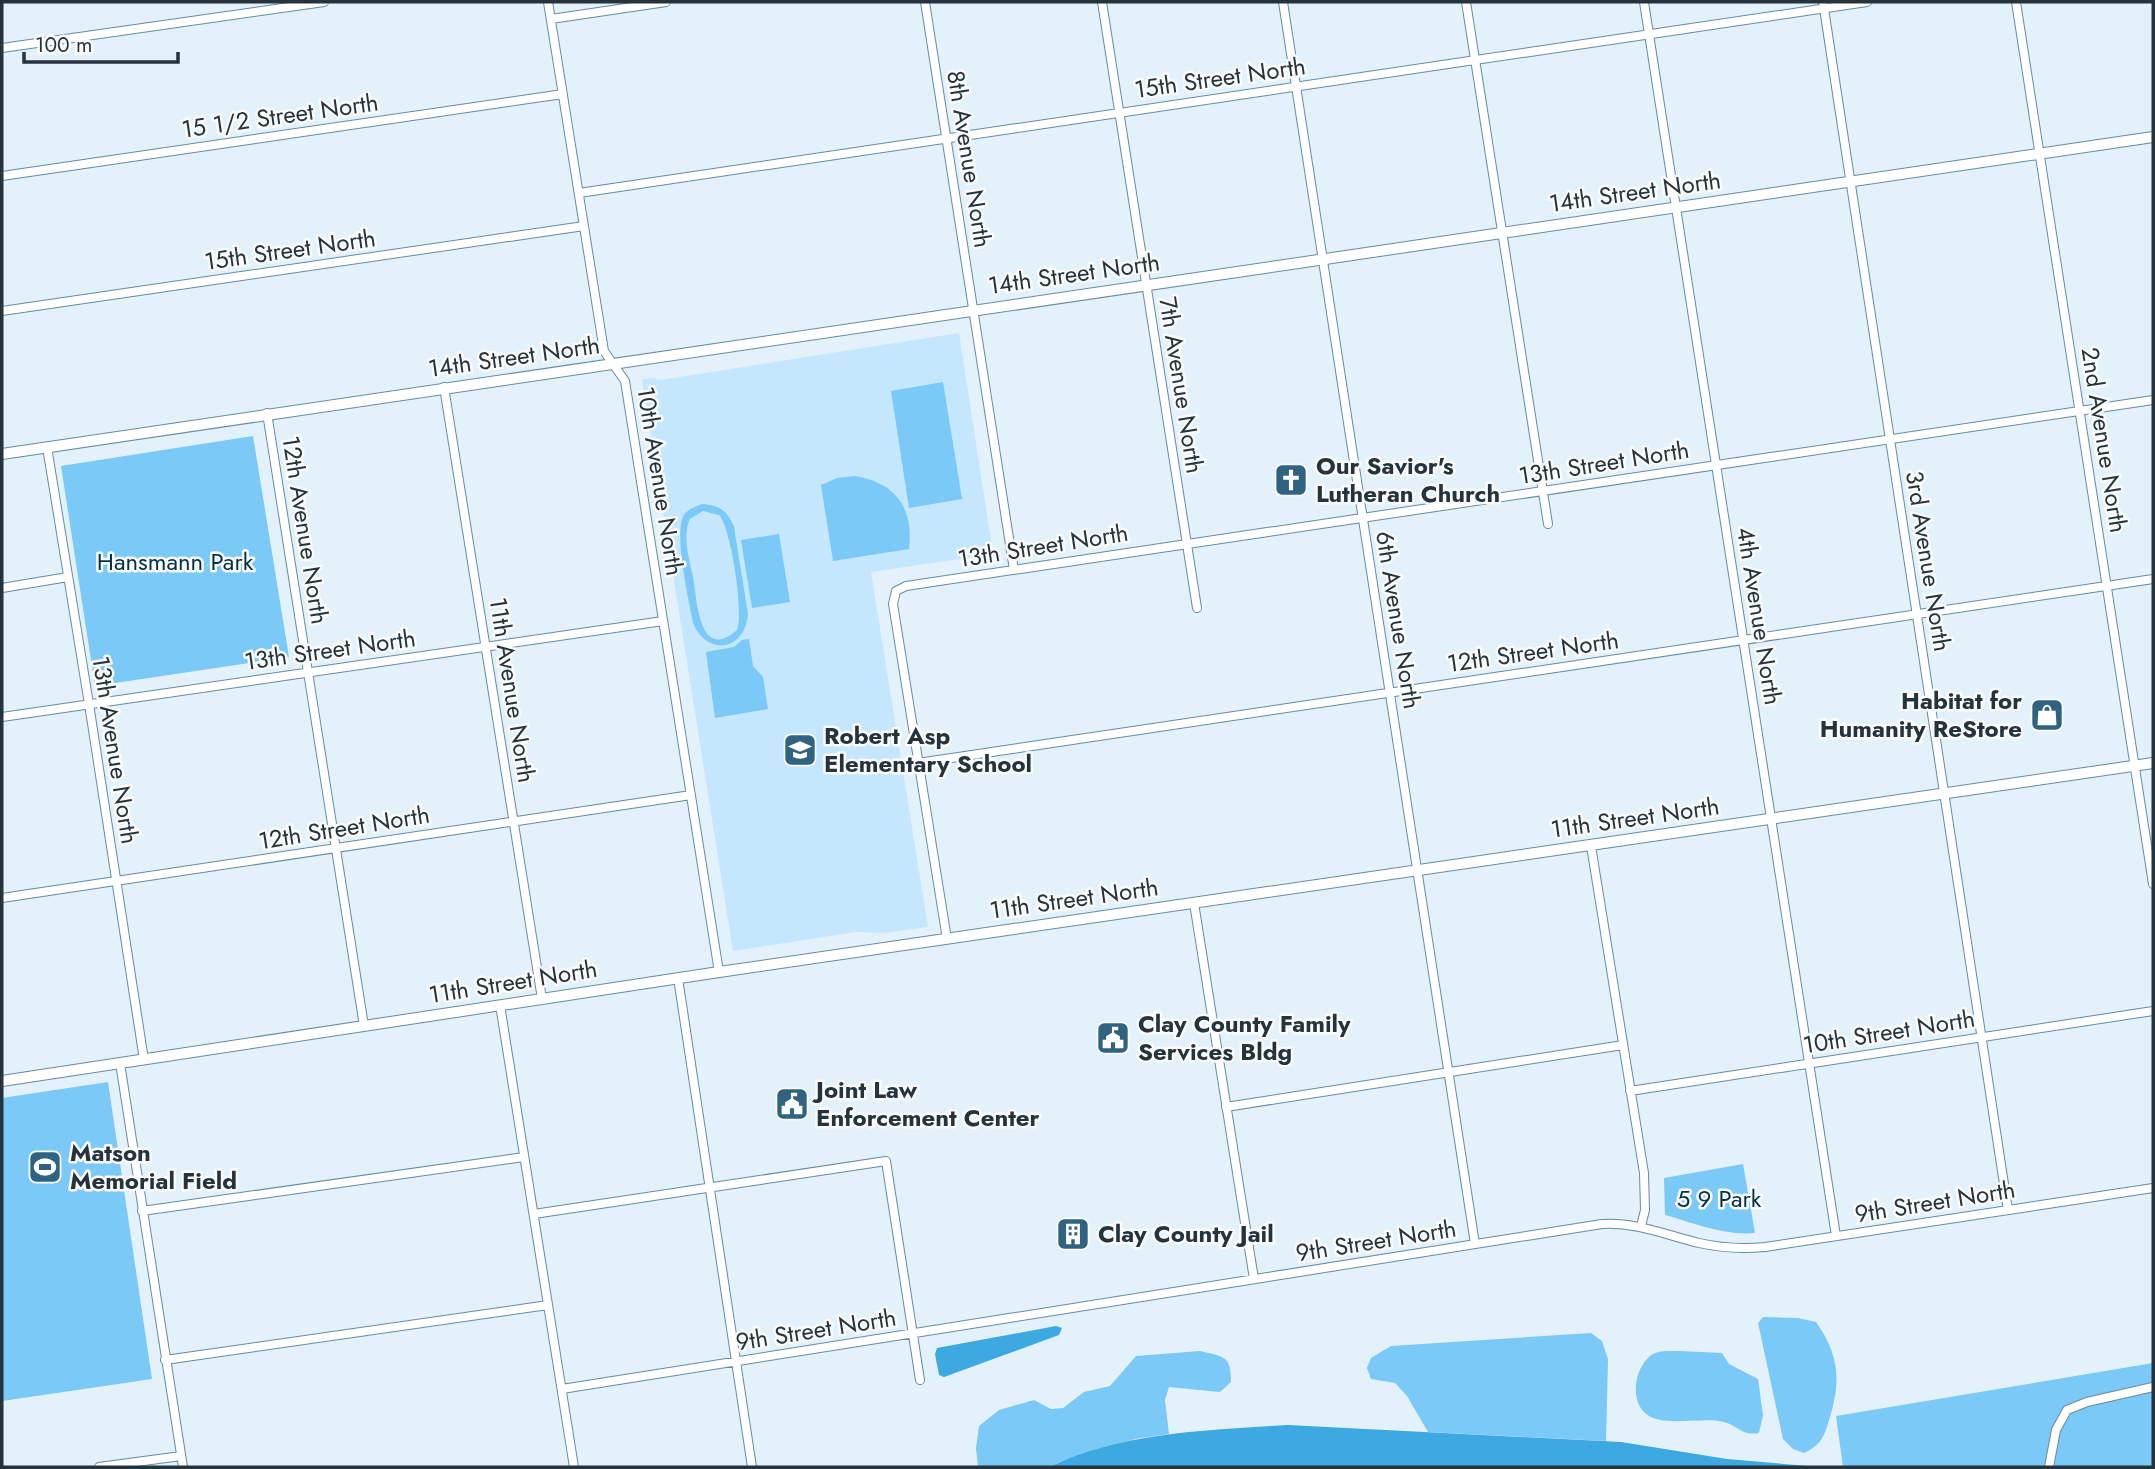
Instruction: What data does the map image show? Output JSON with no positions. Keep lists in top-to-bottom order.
{
  "streets": {
    "street": [
      "15th Street North",
      "15 1/2 Street North",
      "8th Avenue North",
      "14th Street North",
      "7th Avenue North",
      "2nd Avenue North",
      "13th Street North",
      "10th Avenue North",
      "12th Avenue North",
      "3rd Avenue North",
      "4th Avenue North",
      "6th Avenue North",
      "12th Street North",
      "11th Avenue North",
      "13th Avenue North",
      "11th Street North",
      "10th Street North",
      "9th Street North"
    ]
  },
  "crossings": [
    ["15th Street North", "8th Avenue North"],
    ["15th Street North", "7th Avenue North"],
    ["15th Street North", "10th Avenue North"],
    ["15th Street North", "3rd Avenue North"],
    ["15th Street North", "4th Avenue North"],
    ["15th Street North", "6th Avenue North"],
    ["15 1/2 Street North", "10th Avenue North"],
    ["8th Avenue North", "14th Street North"],
    ["8th Avenue North", "13th Street North"],
    ["14th Street North", "7th Avenue North"],
    ["14th Street North", "2nd Avenue North"],
    ["14th Street North", "10th Avenue North"],
    ["14th Street North", "12th Avenue North"],
    ["14th Street North", "3rd Avenue North"],
    ["14th Street North", "4th Avenue North"],
    ["14th Street North", "6th Avenue North"],
    ["14th Street North", "11th Avenue North"],
    ["14th Street North", "13th Avenue North"],
    ["7th Avenue North", "13th Street North"],
    ["2nd Avenue North", "13th Street North"],
    ["2nd Avenue North", "12th Street North"],
    ["2nd Avenue North", "11th Street North"],
    ["13th Street North", "10th Avenue North"],
    ["13th Street North", "12th Avenue North"],
    ["13th Street North", "3rd Avenue North"],
    ["13th Street North", "4th Avenue North"],
    ["13th Street North", "6th Avenue North"],
    ["13th Street North", "12th Street North"],
    ["13th Street North", "11th Avenue North"],
    ["13th Street North", "13th Avenue North"],
    ["10th Avenue North", "12th Street North"],
    ["10th Avenue North", "11th Street North"],
    ["12th Avenue North", "12th Street North"],
    ["12th Avenue North", "11th Street North"],
    ["3rd Avenue North", "12th Street North"],
    ["3rd Avenue North", "11th Street North"],
    ["3rd Avenue North", "10th Street North"],
    ["3rd Avenue North", "9th Street North"],
    ["4th Avenue North", "12th Street North"],
    ["4th Avenue North", "11th Street North"],
    ["4th Avenue North", "10th Street North"],
    ["4th Avenue North", "9th Street North"],
    ["6th Avenue North", "12th Street North"],
    ["6th Avenue North", "11th Street North"],
    ["6th Avenue North", "9th Street North"],
    ["12th Street North", "11th Avenue North"],
    ["12th Street North", "13th Avenue North"],
    ["11th Avenue North", "11th Street North"],
    ["13th Avenue North", "11th Street North"]
  ],
  "parks": ["Hansmann Park", "5 9 Park"],
  "places": {
    "church": ["Our Savior's Lutheran Church"],
    "shop": ["Habitat for Humanity ReStore"],
    "school or university": ["Robert Asp Elementary School"],
    "public building": ["Clay County Family Services Bldg", "Joint Law Enforcement Center"],
    "sports": ["Matson Memorial Field"],
    "building": ["Clay County Jail"]
  },
  "scale_bar": "100 m"
}
